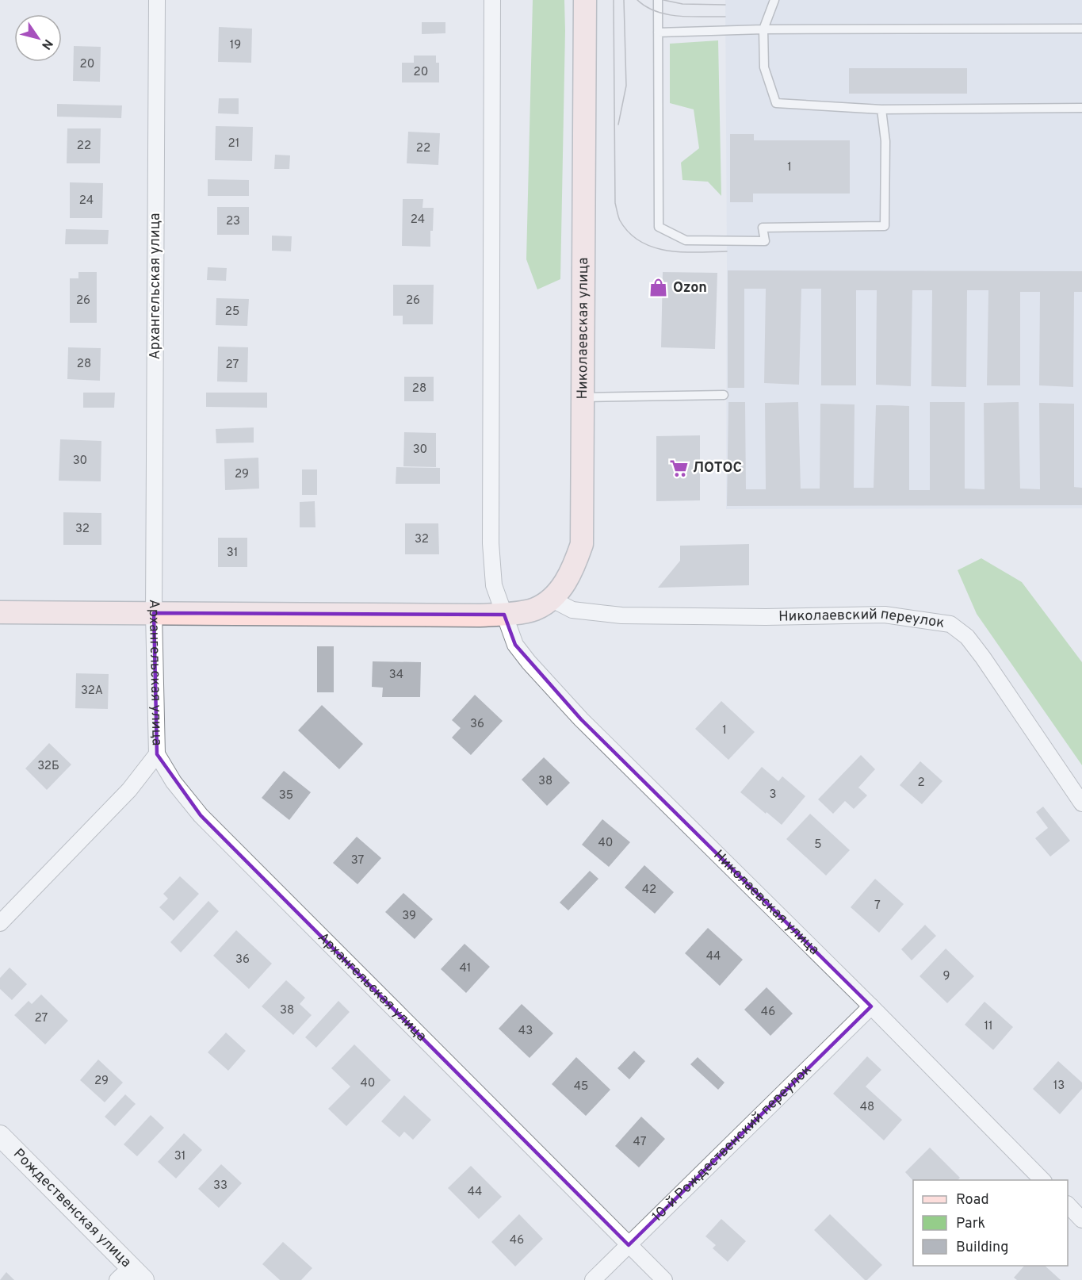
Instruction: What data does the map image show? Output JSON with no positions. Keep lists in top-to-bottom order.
{
  "streets": {
    "main road": ["Николаевская улица"],
    "street": [
      "Архангельская улица",
      "Николаевский переулок",
      "10-й Рождественский переулок",
      "Рождественская улица"
    ]
  },
  "crossings": [
    ["Архангельская улица", "10-й Рождественский переулок"],
    ["Николаевская улица", "Николаевский переулок"],
    ["Николаевская улица", "10-й Рождественский переулок"]
  ],
  "places": {
    "shop": ["Ozon"],
    "supermarket": ["ЛОТОС"]
  },
  "house_numbers": [
    "19",
    "20",
    "20",
    "21",
    "22",
    "22",
    "1",
    "24",
    "24",
    "23",
    "26",
    "26",
    "25",
    "28",
    "27",
    "28",
    "30",
    "30",
    "29",
    "32",
    "32",
    "31",
    "34",
    "32А",
    "36",
    "1",
    "32Б",
    "38",
    "2",
    "3",
    "35",
    "40",
    "5",
    "37",
    "42",
    "7",
    "39",
    "44",
    "36",
    "41",
    "9",
    "38",
    "46",
    "27",
    "11",
    "43",
    "29",
    "40",
    "13",
    "45",
    "48",
    "47",
    "31",
    "33",
    "44",
    "46"
  ],
  "legend": ["Road", "Park", "Building"],
  "north": "bottom right"
}
